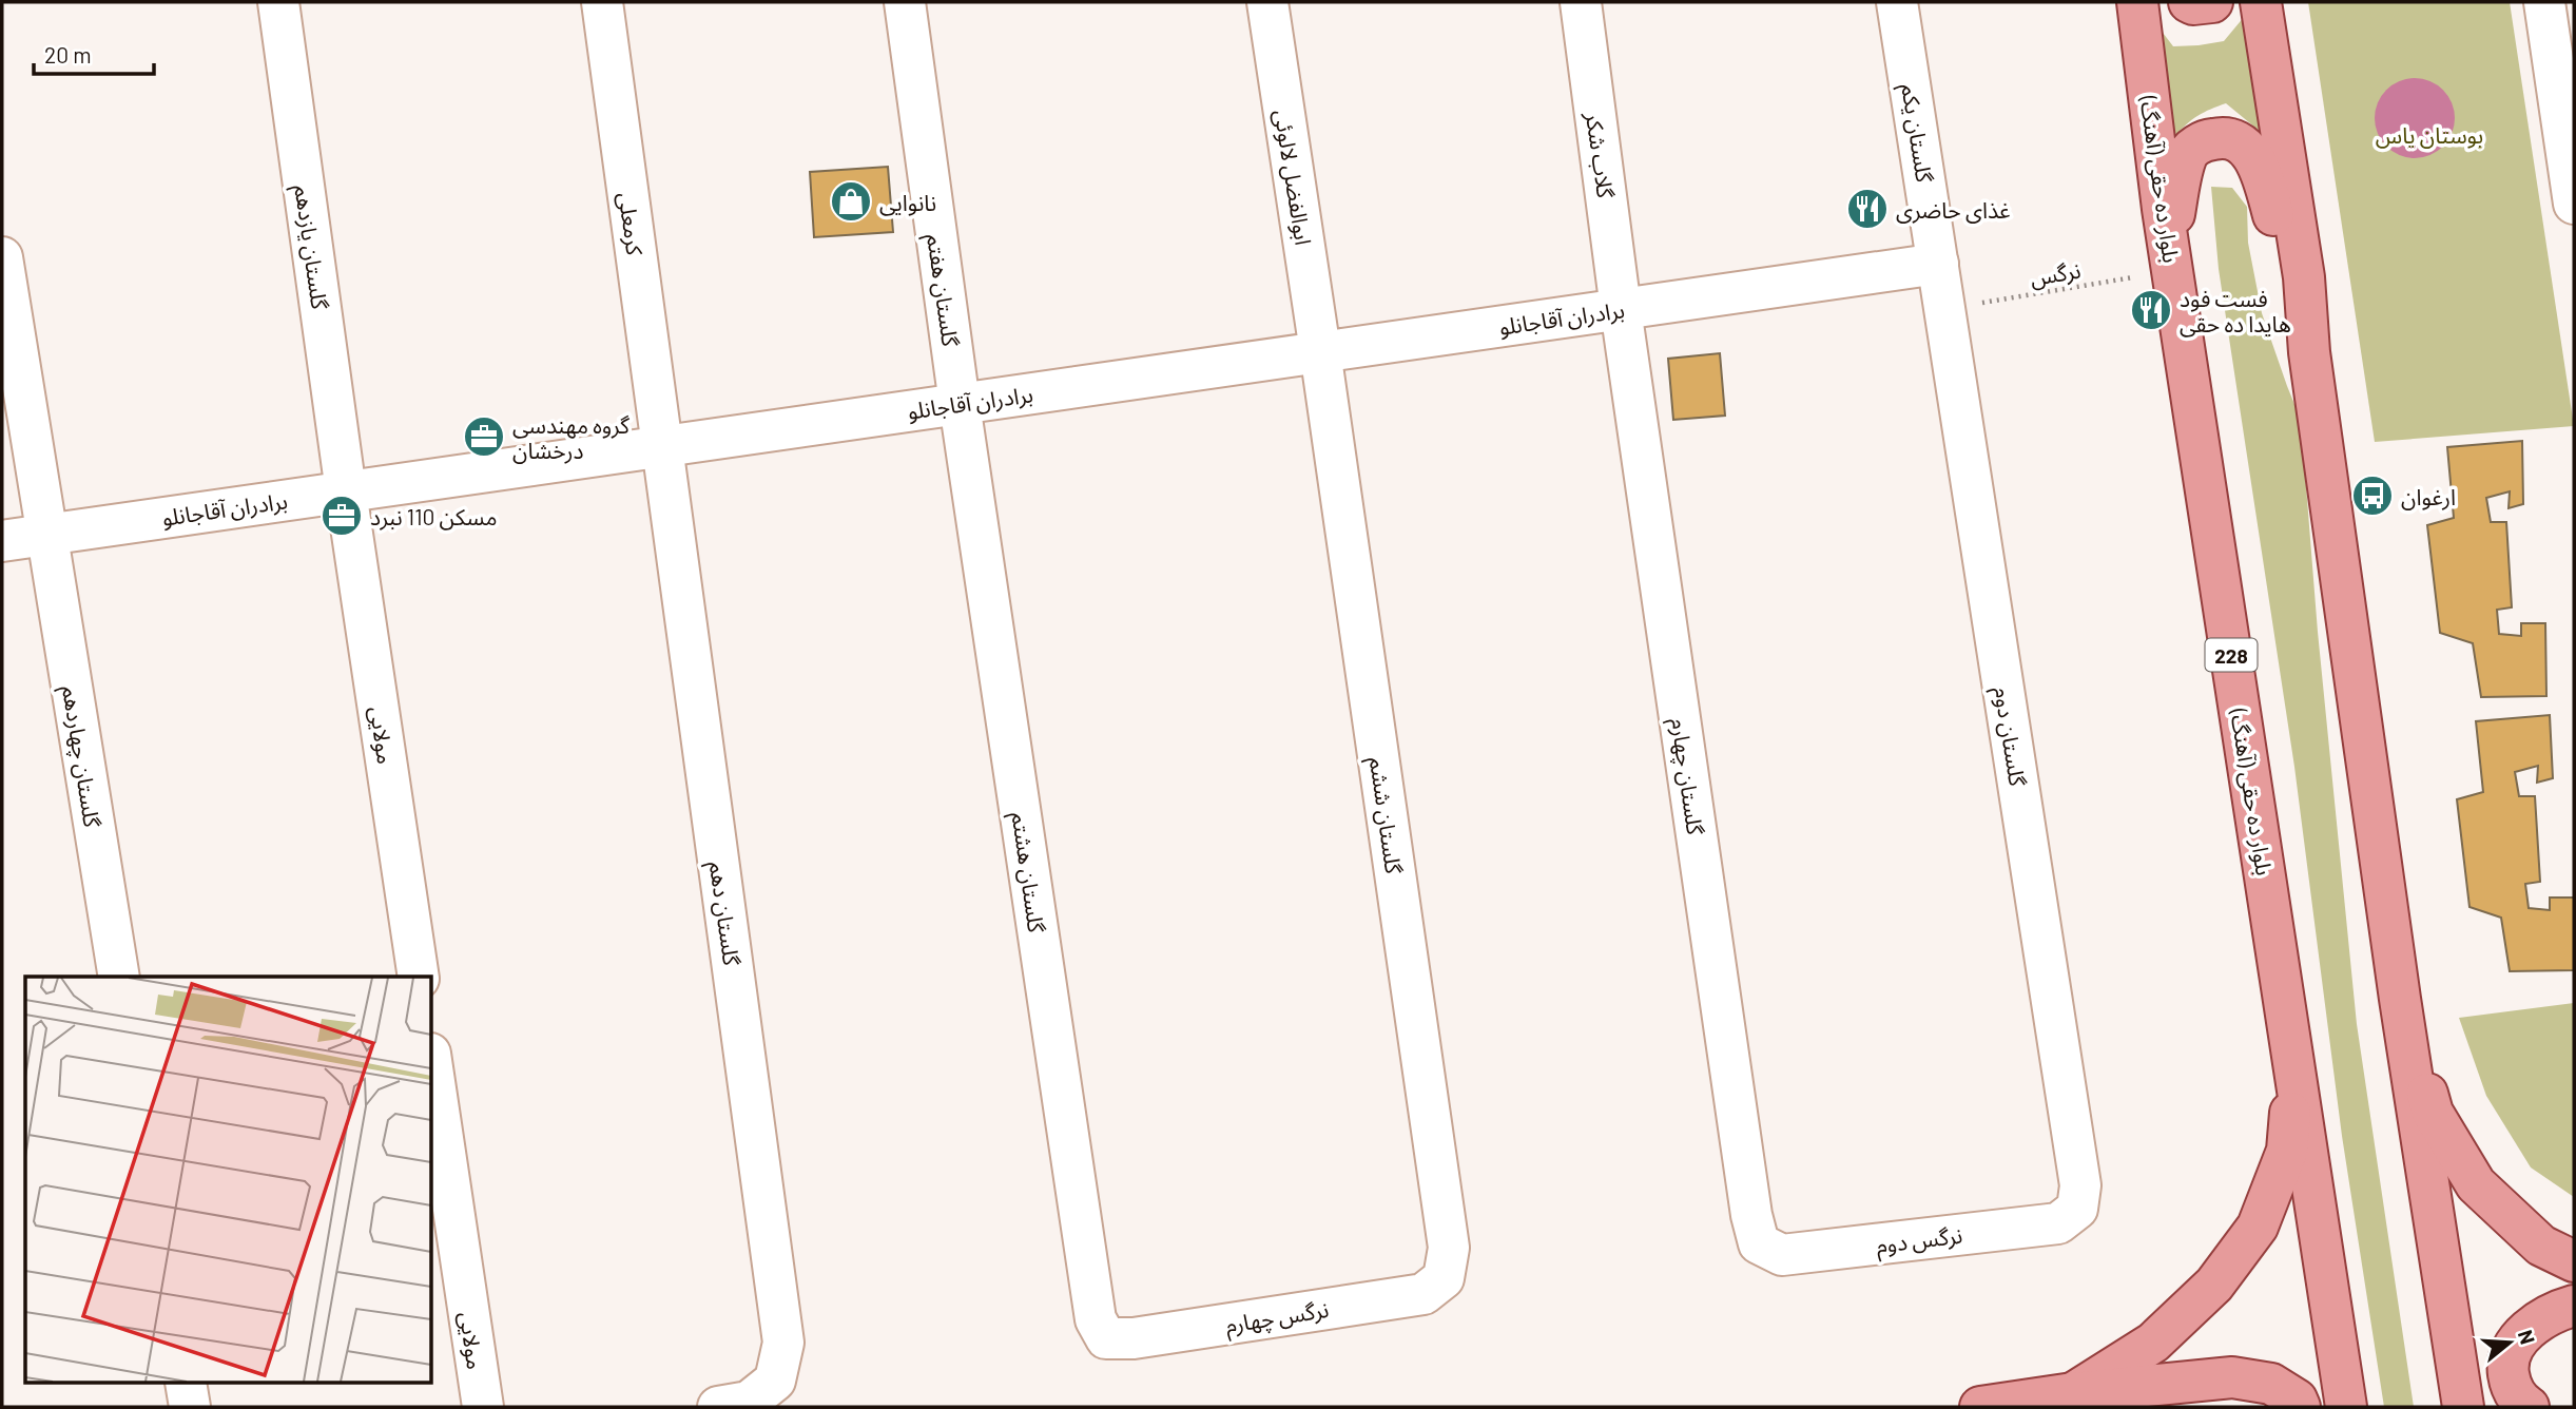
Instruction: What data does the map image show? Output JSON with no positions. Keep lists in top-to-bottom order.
{
  "streets": {
    "main road": ["بلوار ده حقی (آهنگ)", "228"],
    "street": [
      "گلستان یکم",
      "گلاب شکر",
      "ابوالفضل لالوئی",
      "کرمعلی",
      "گلستان یازدهم",
      "گلستان هفتم",
      "برادران آقاجانلو",
      "مولایی",
      "گلستان دوم",
      "گلستان چهاردهم",
      "گلستان چهارم",
      "گلستان ششم",
      "گلستان هشتم",
      "گلستان دهم",
      "نرگس دوم",
      "نرگس چهارم"
    ],
    "path": ["نرگس"]
  },
  "crossings": [
    ["گلستان یکم", "برادران آقاجانلو"],
    ["گلستان یکم", "گلستان دوم"],
    ["گلاب شکر", "برادران آقاجانلو"],
    ["گلاب شکر", "گلستان چهارم"],
    ["ابوالفضل لالوئی", "برادران آقاجانلو"],
    ["ابوالفضل لالوئی", "گلستان ششم"],
    ["بلوار ده حقی (آهنگ)", "نرگس"],
    ["کرمعلی", "برادران آقاجانلو"],
    ["کرمعلی", "گلستان دهم"],
    ["گلستان یازدهم", "برادران آقاجانلو"],
    ["گلستان یازدهم", "مولایی"],
    ["نرگس", "گلستان دوم"],
    ["گلستان هفتم", "برادران آقاجانلو"],
    ["گلستان هفتم", "گلستان هشتم"],
    ["برادران آقاجانلو", "مولایی"],
    ["برادران آقاجانلو", "گلستان دوم"],
    ["برادران آقاجانلو", "گلستان چهاردهم"],
    ["برادران آقاجانلو", "گلستان چهارم"],
    ["برادران آقاجانلو", "گلستان ششم"],
    ["برادران آقاجانلو", "گلستان هشتم"],
    ["برادران آقاجانلو", "گلستان دهم"],
    ["گلستان دوم", "نرگس دوم"],
    ["گلستان چهارم", "نرگس دوم"],
    ["گلستان ششم", "نرگس چهارم"],
    ["گلستان هشتم", "نرگس چهارم"]
  ],
  "parks": ["بوستان یاس"],
  "places": {
    "shop": ["نانوایی"],
    "restaurant": ["غذای حاضری", "فست فود هایدا ده حقی"],
    "office": ["گروه مهندسی درخشان", "مسکن 110 نبرد"],
    "bus stop": ["ارغوان"]
  },
  "scale_bar": "20 m",
  "north": "right"
}
